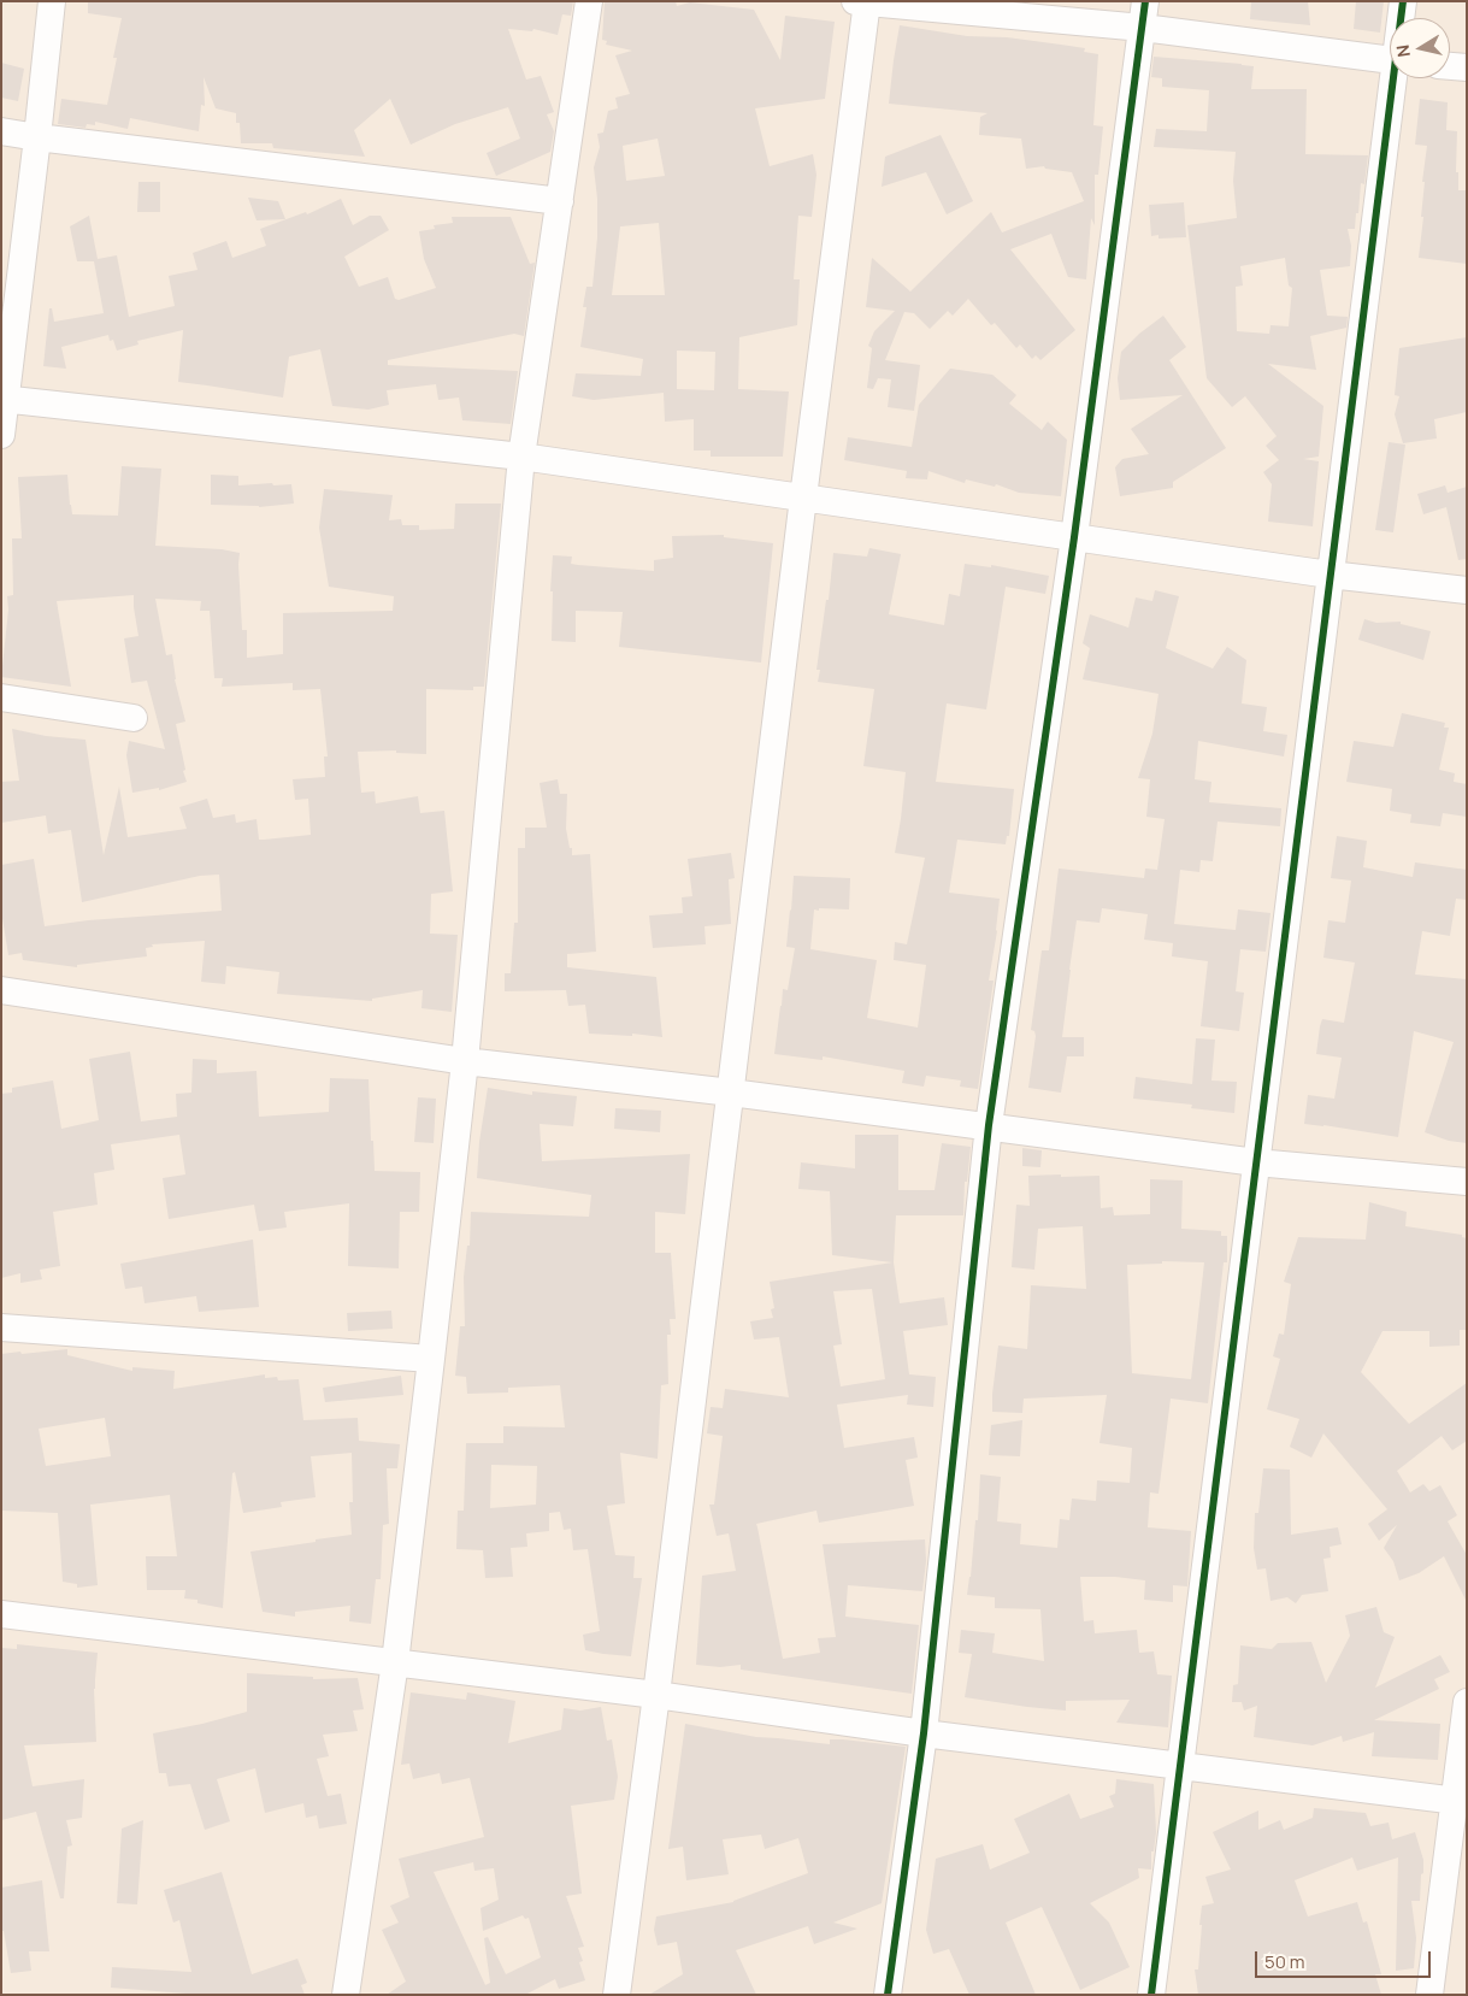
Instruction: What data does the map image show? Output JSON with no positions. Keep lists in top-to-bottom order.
{
  "scale_bar": "50 m",
  "north": "left"
}
